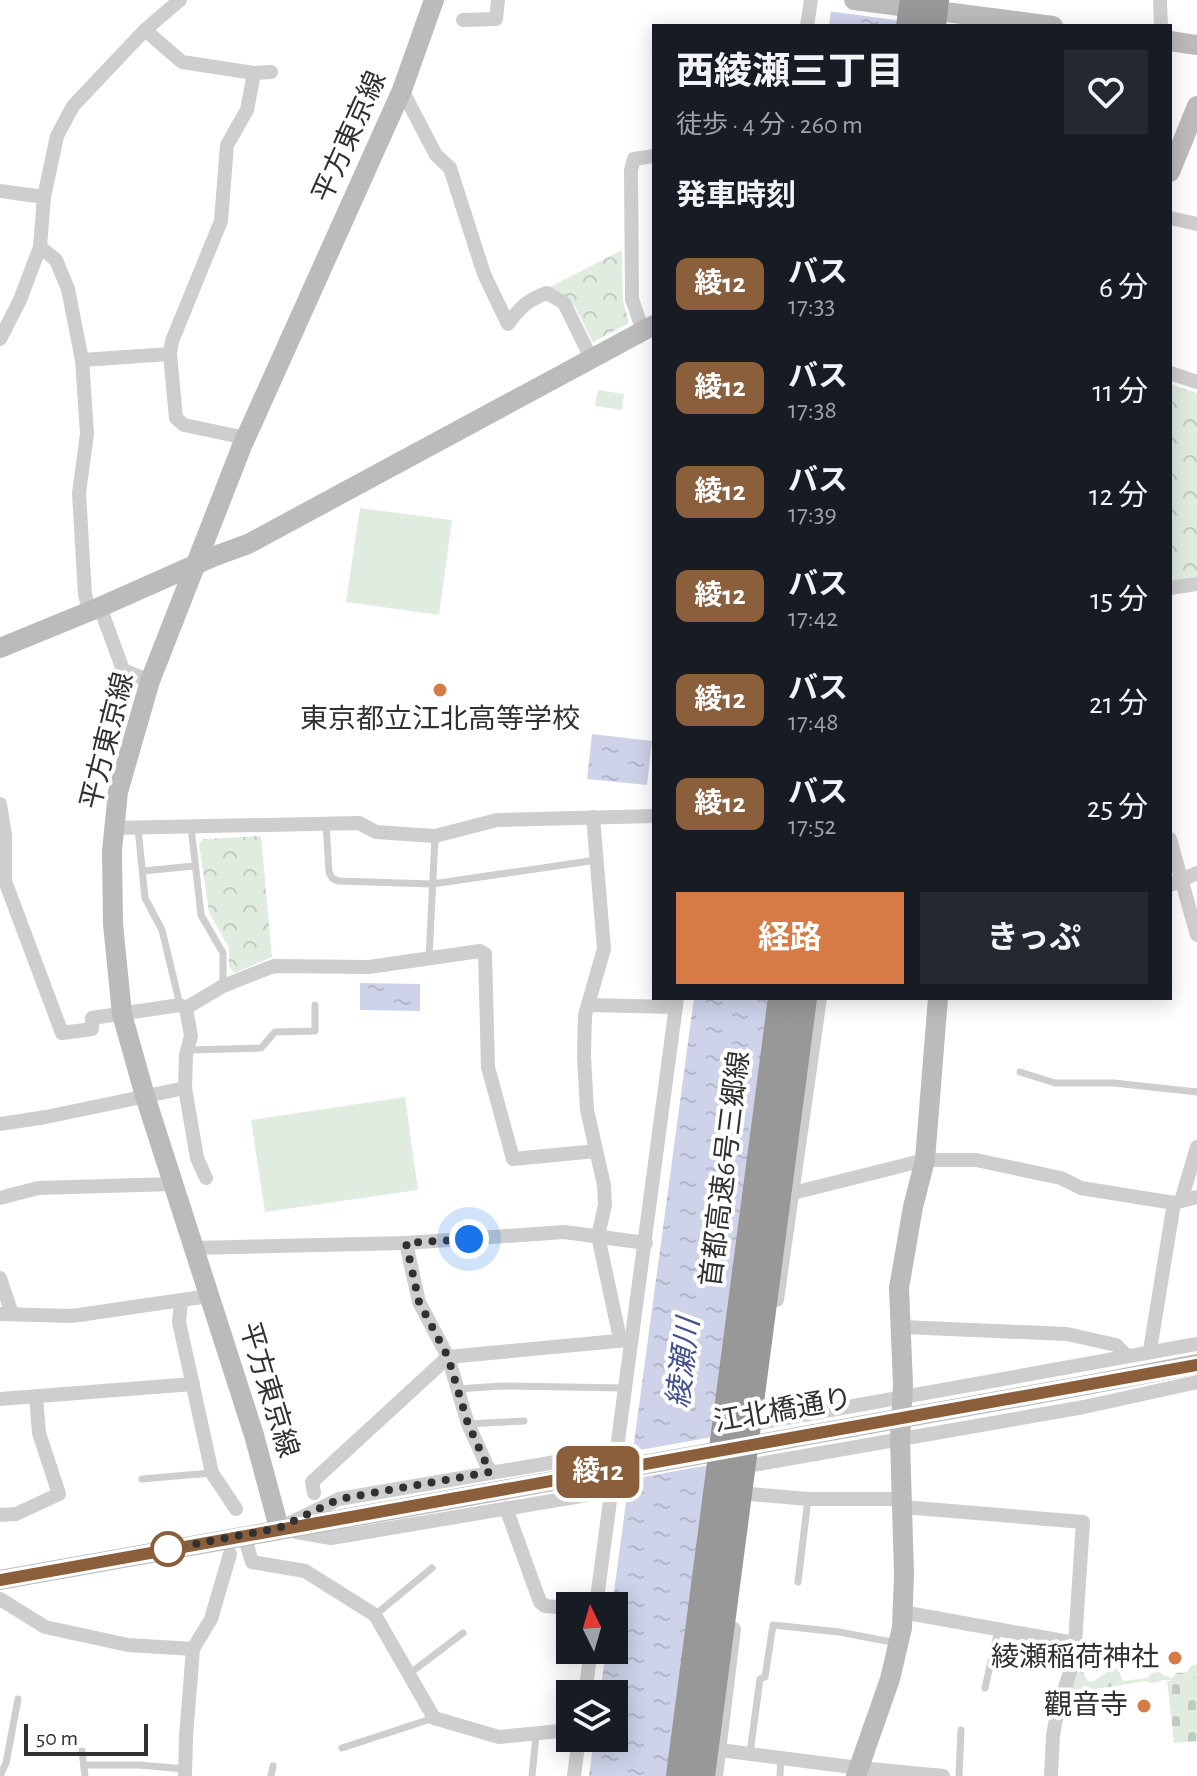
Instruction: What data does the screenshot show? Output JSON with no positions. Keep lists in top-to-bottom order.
{
  "streets": {
    "highway": ["首都高速6号三郷線"],
    "main road": ["平方東京線", "江北橋通り"]
  },
  "crossings": [
    ["平方東京線", "江北橋通り"]
  ],
  "water": ["綾瀬川"],
  "places": ["東京都立江北高等学校", "綾瀬稲荷神社", "觀音寺"],
  "lines": ["bus line 綾12"],
  "scale_bar": "50 m",
  "north": "top",
  "page": {
    "on_map": "綾12",
    "heading": [
      ["西綾瀬三丁目", "徒歩 · 4 分 · 260 m"],
      "発車時刻"
    ],
    "list": [
      {
        "mark": "綾12",
        "name": "バス",
        "note": "17:33",
        "value": "6 分"
      },
      {
        "mark": "綾12",
        "name": "バス",
        "note": "17:38",
        "value": "11 分"
      },
      {
        "mark": "綾12",
        "name": "バス",
        "note": "17:39",
        "value": "12 分"
      },
      {
        "mark": "綾12",
        "name": "バス",
        "note": "17:42",
        "value": "15 分"
      },
      {
        "mark": "綾12",
        "name": "バス",
        "note": "17:48",
        "value": "21 分"
      },
      {
        "mark": "綾12",
        "name": "バス",
        "note": "17:52",
        "value": "25 分"
      }
    ],
    "buttons": ["経路", "きっぷ"],
    "scale": "50 m"
  }
}
